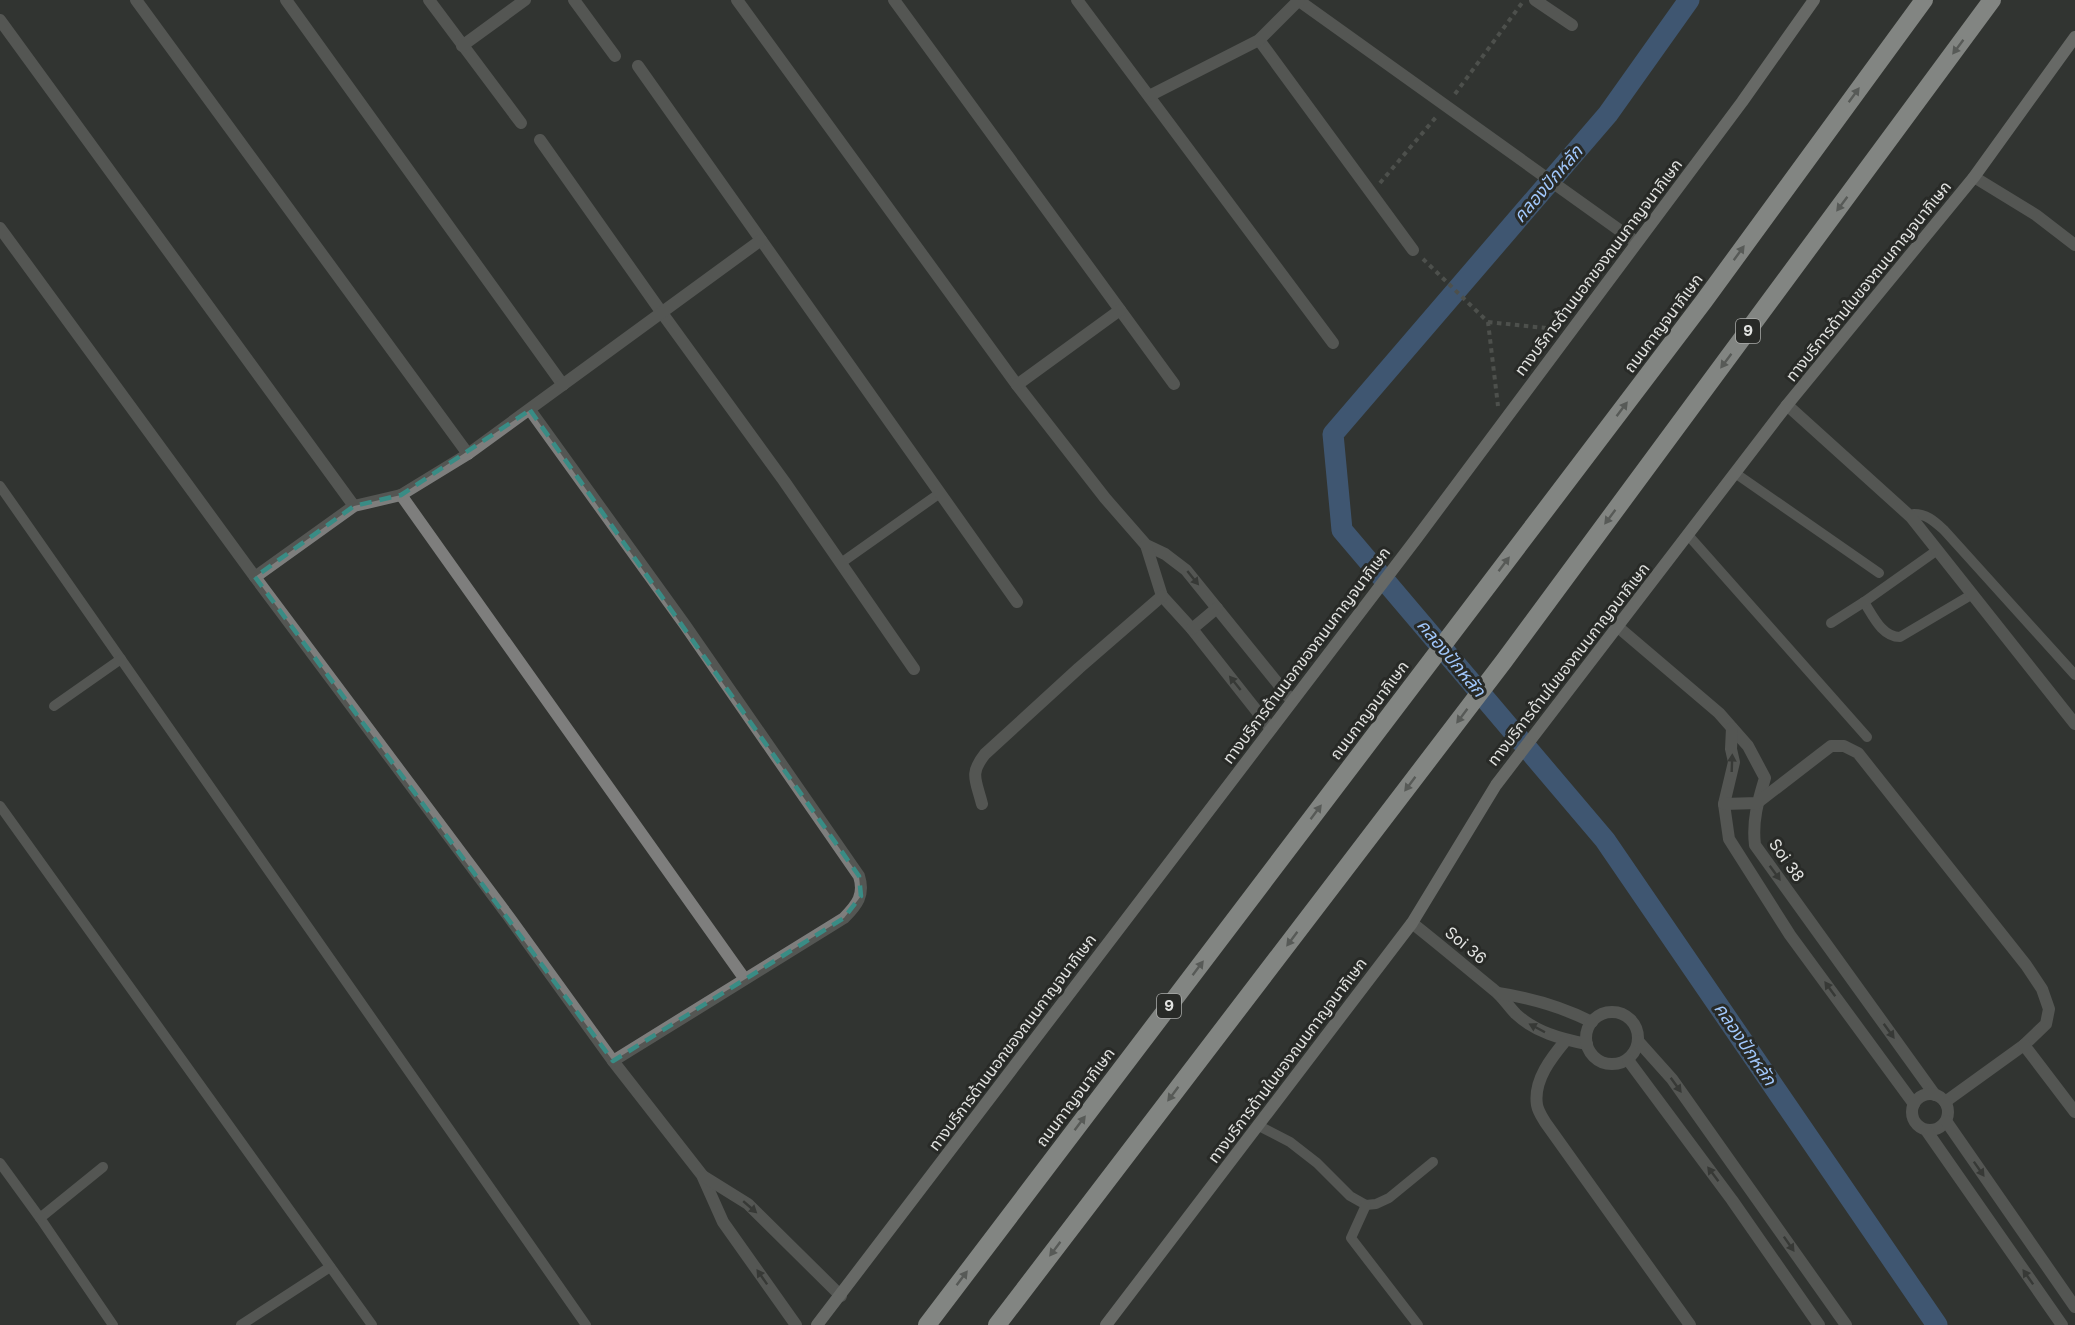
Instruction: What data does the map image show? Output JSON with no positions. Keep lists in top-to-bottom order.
{
  "streets": {
    "highway": ["ถนนกาญจนาภิเษก", "9"],
    "main road": ["ทางบริการด้านนอกของถนนกาญจนาภิเษก", "ทางบริการด้านในของถนนกาญจนาภิเษก"],
    "street": ["Soi 38", "Soi 36"]
  },
  "crossings": [
    ["ทางบริการด้านในของถนนกาญจนาภิเษก", "Soi 38"],
    ["ทางบริการด้านในของถนนกาญจนาภิเษก", "Soi 36"]
  ],
  "water": ["คลองปักหลัก"]
}
